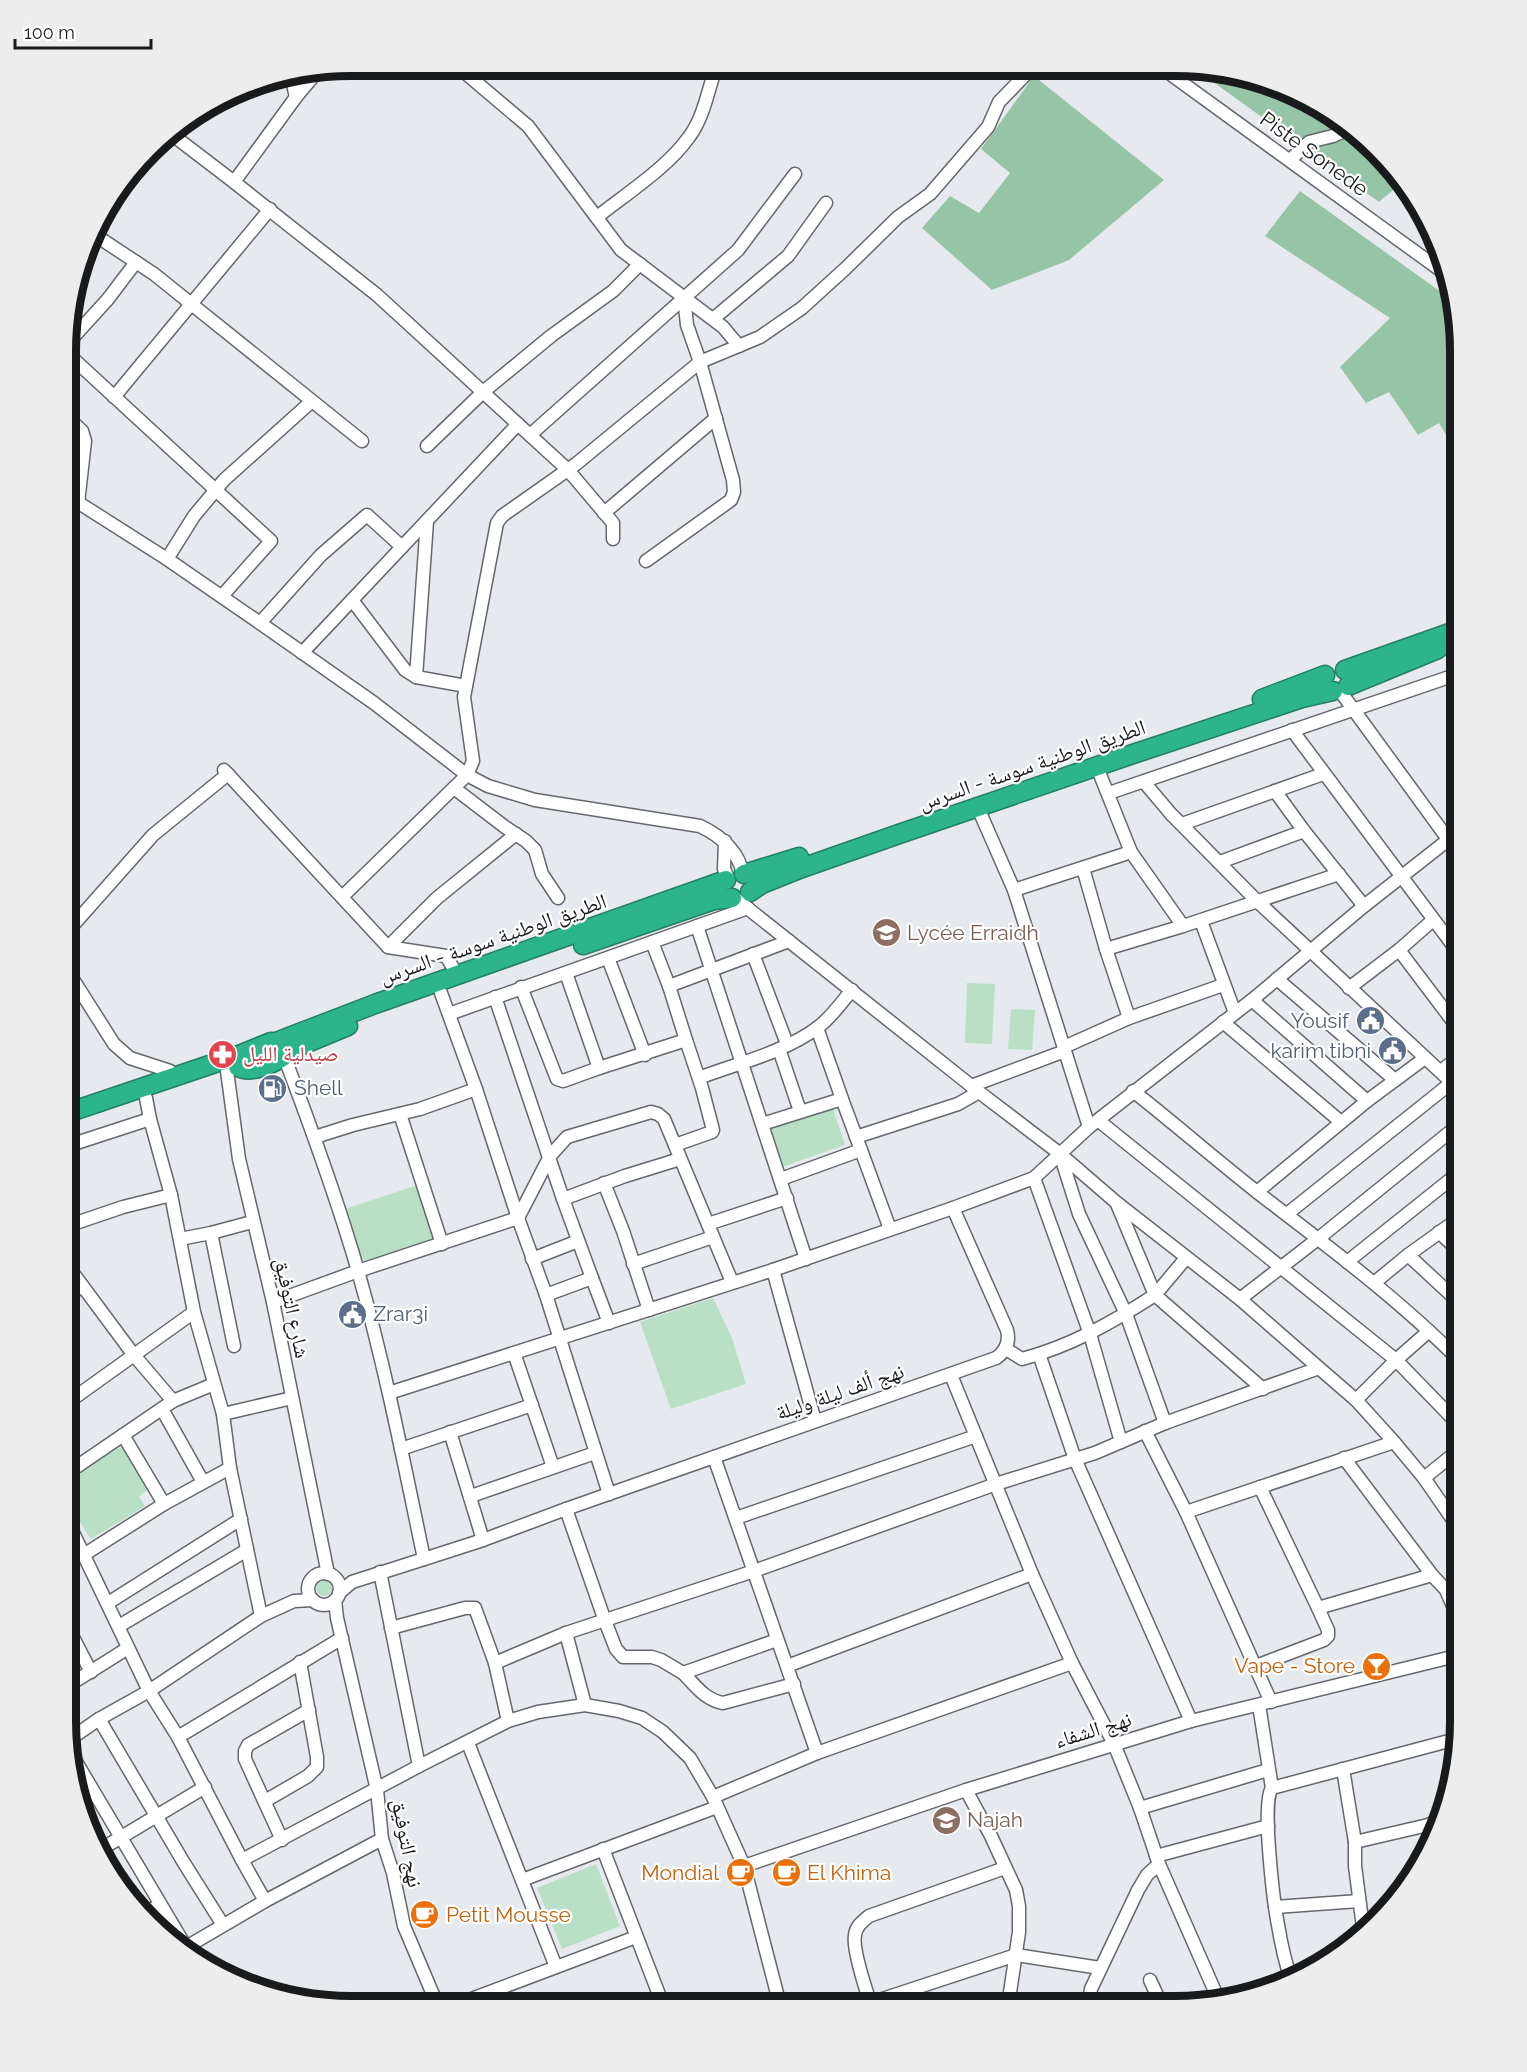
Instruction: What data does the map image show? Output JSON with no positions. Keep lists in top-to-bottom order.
{
  "streets": {
    "highway": ["الطريق الوطنية سوسة - السرس"],
    "street": [
      "Piste Sonede",
      "شارع التوفيق",
      "نهج ألف ليلة وليلة",
      "نهج الشفاء",
      "نهج التوفيق"
    ]
  },
  "places": {
    "school or university": ["Lycée Erraidh", "Najah"],
    "public building": ["Yousif", "karim tibni", "Zrar3i"],
    "pharmacy": ["صيدلية الليل"],
    "fuel station": ["Shell"],
    "bar": ["Vape - Store"],
    "cafe": ["Mondial", "El Khima", "Petit Mousse"]
  },
  "scale_bar": "100 m"
}
